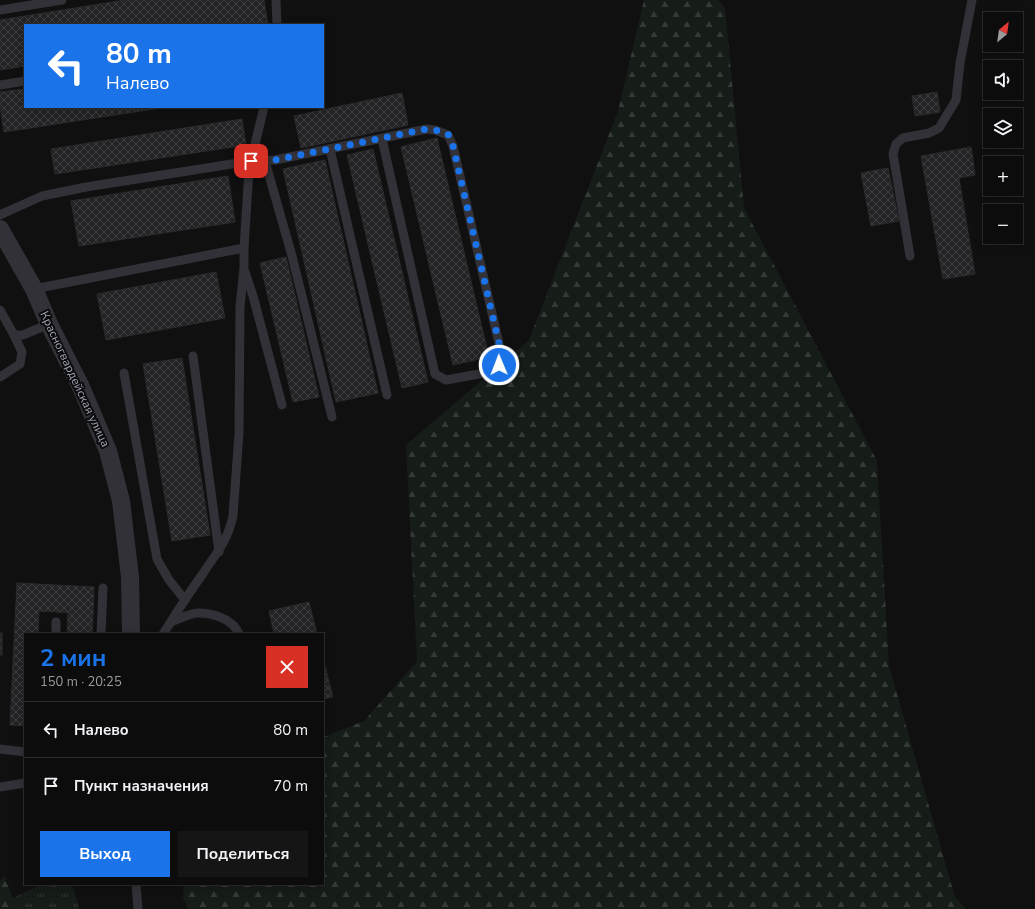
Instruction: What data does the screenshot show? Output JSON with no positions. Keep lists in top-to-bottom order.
{
  "streets": {
    "street": ["Красногвардейская улица"]
  },
  "north": "top right",
  "page": {
    "map_buttons": ["+", "−"],
    "turn": ["80 m", "Налево"],
    "heading": ["2 мин", "150 m · 20:25"],
    "list": [
      {
        "name": "Налево",
        "value": "80 m"
      },
      {
        "name": "Пункт назначения",
        "value": "70 m"
      }
    ],
    "buttons": ["Выход", "Поделиться"]
  }
}
